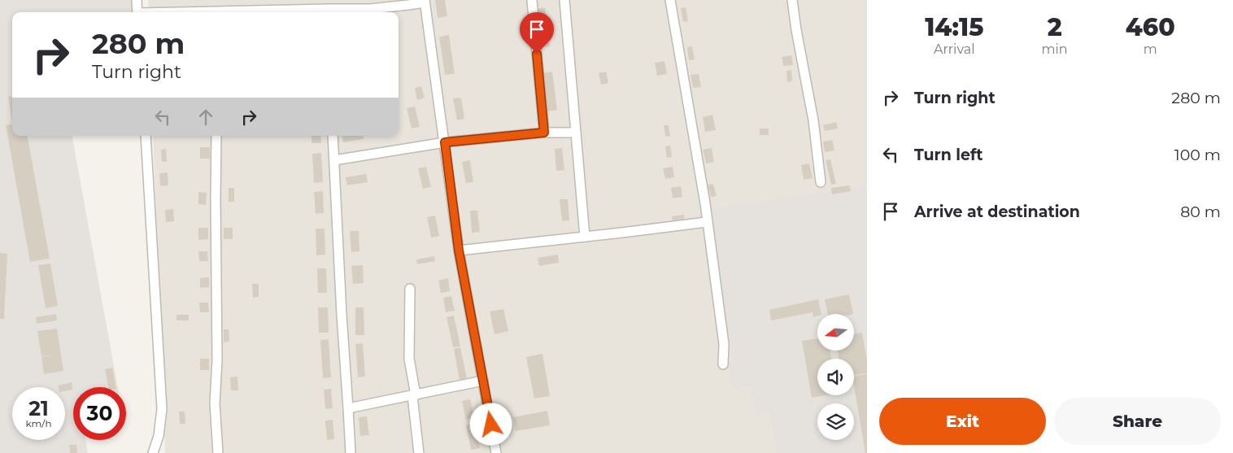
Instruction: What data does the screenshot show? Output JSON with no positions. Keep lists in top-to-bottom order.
{
  "north": "left",
  "page": {
    "eta": [
      "14:15",
      "Arrival",
      "2",
      "min",
      "460",
      "m"
    ],
    "turn": ["280 m", "Turn right"],
    "list": [
      {
        "name": "Turn right",
        "value": "280 m"
      },
      {
        "name": "Turn left",
        "value": "100 m"
      },
      {
        "name": "Arrive at destination",
        "value": "80 m"
      }
    ],
    "speed": "21 km/h",
    "limit": "30",
    "buttons": ["Exit", "Share"]
  }
}
